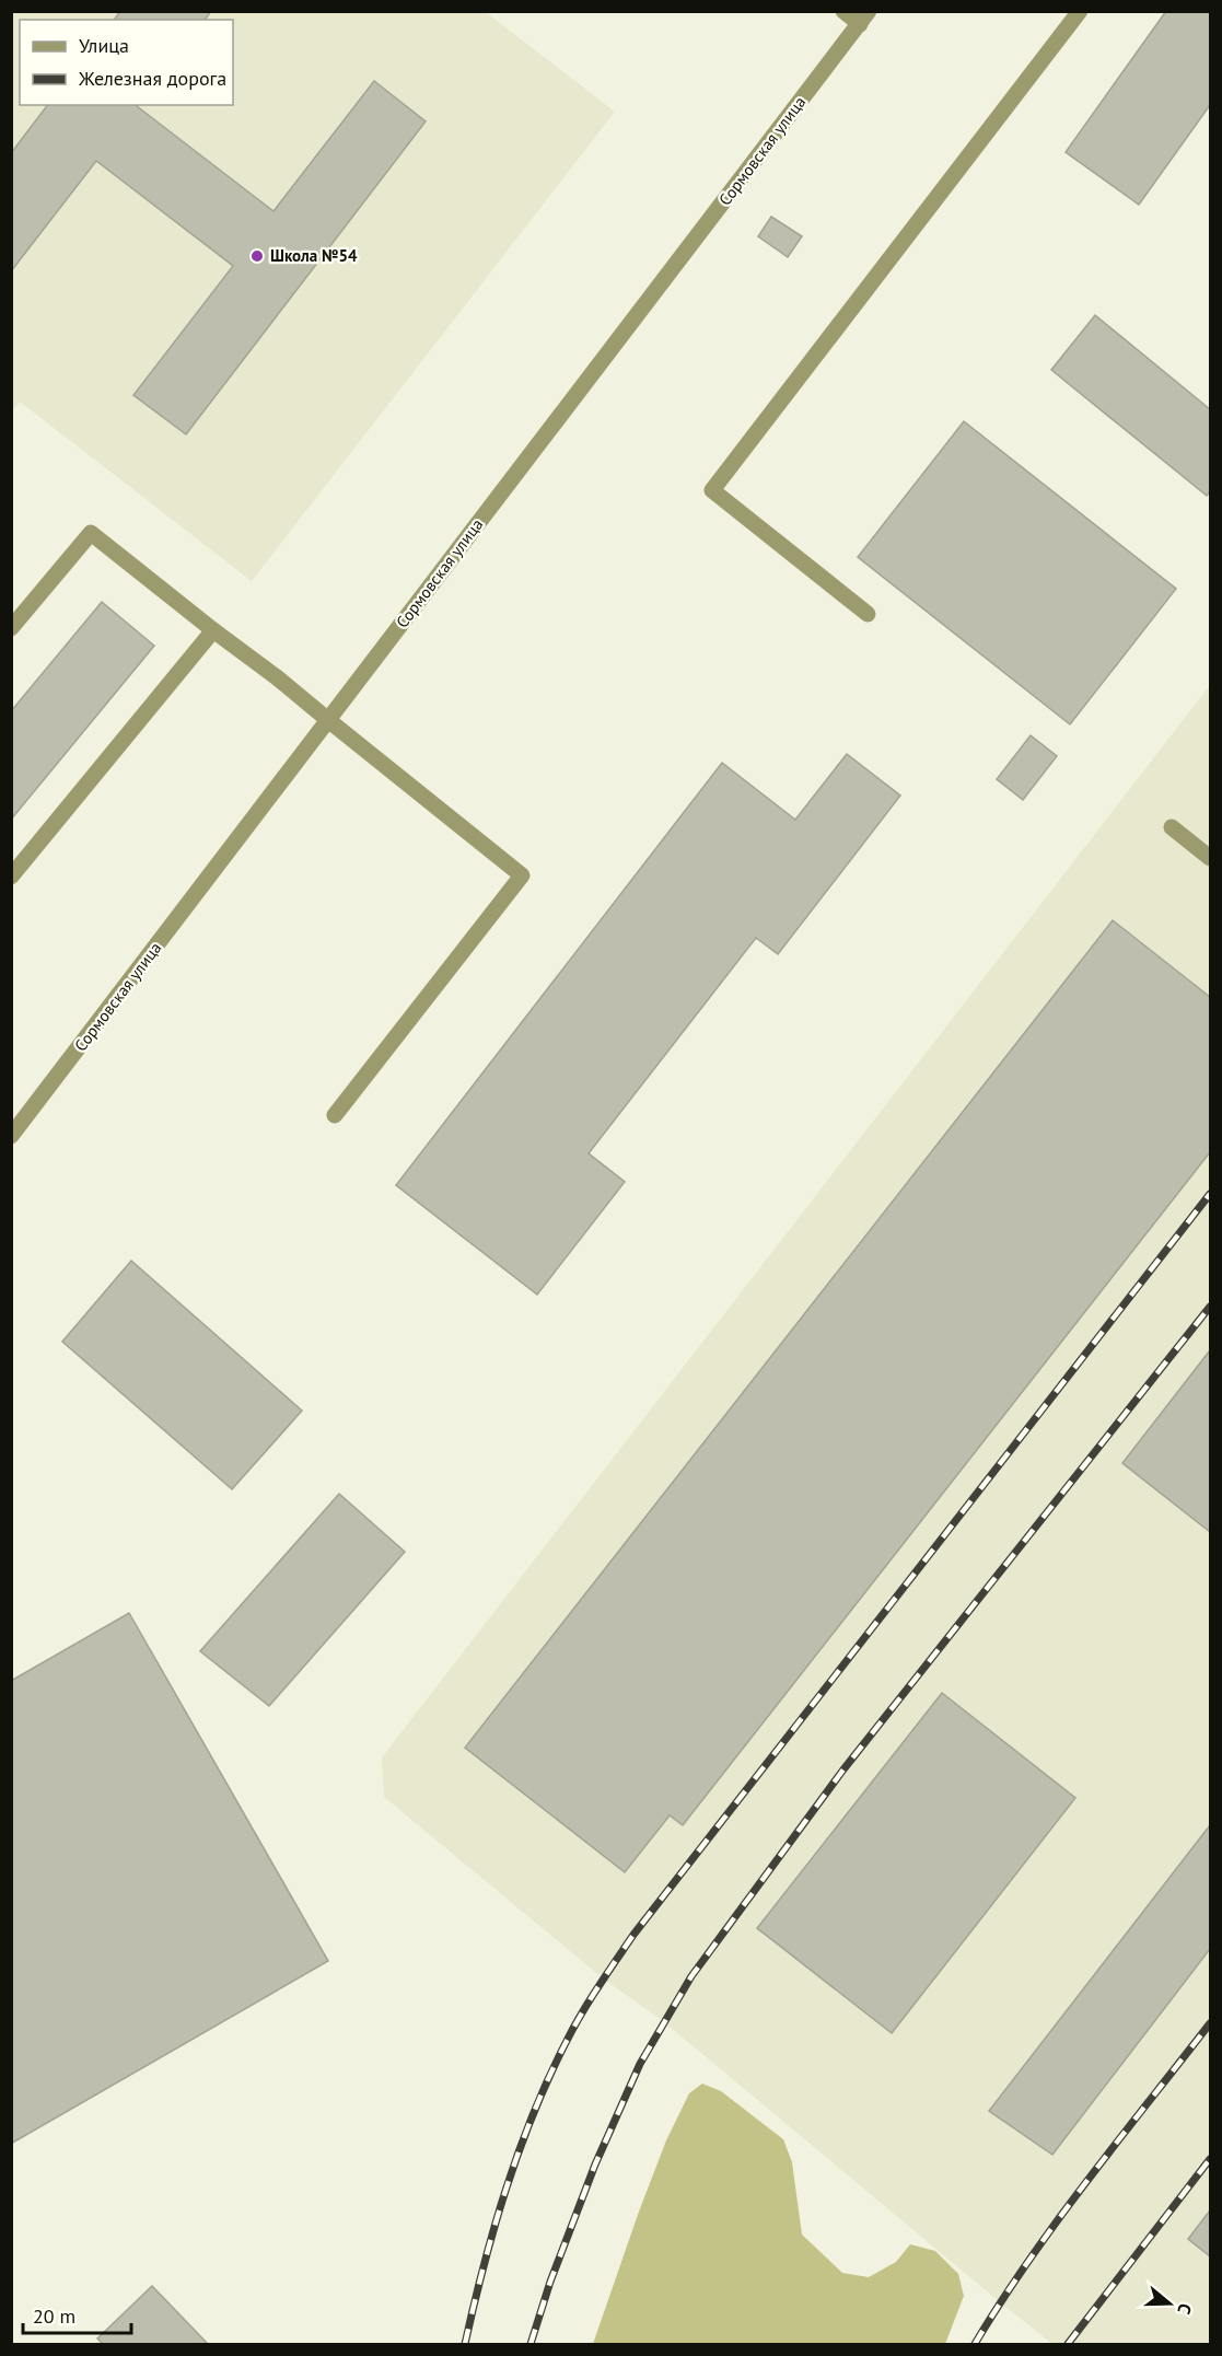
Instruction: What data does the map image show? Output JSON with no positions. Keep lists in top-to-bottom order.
{
  "streets": {
    "street": ["Сормовская улица"]
  },
  "places": ["Школа №54"],
  "legend": ["Улица", "Железная дорога"],
  "scale_bar": "20 m",
  "north": "right"
}
